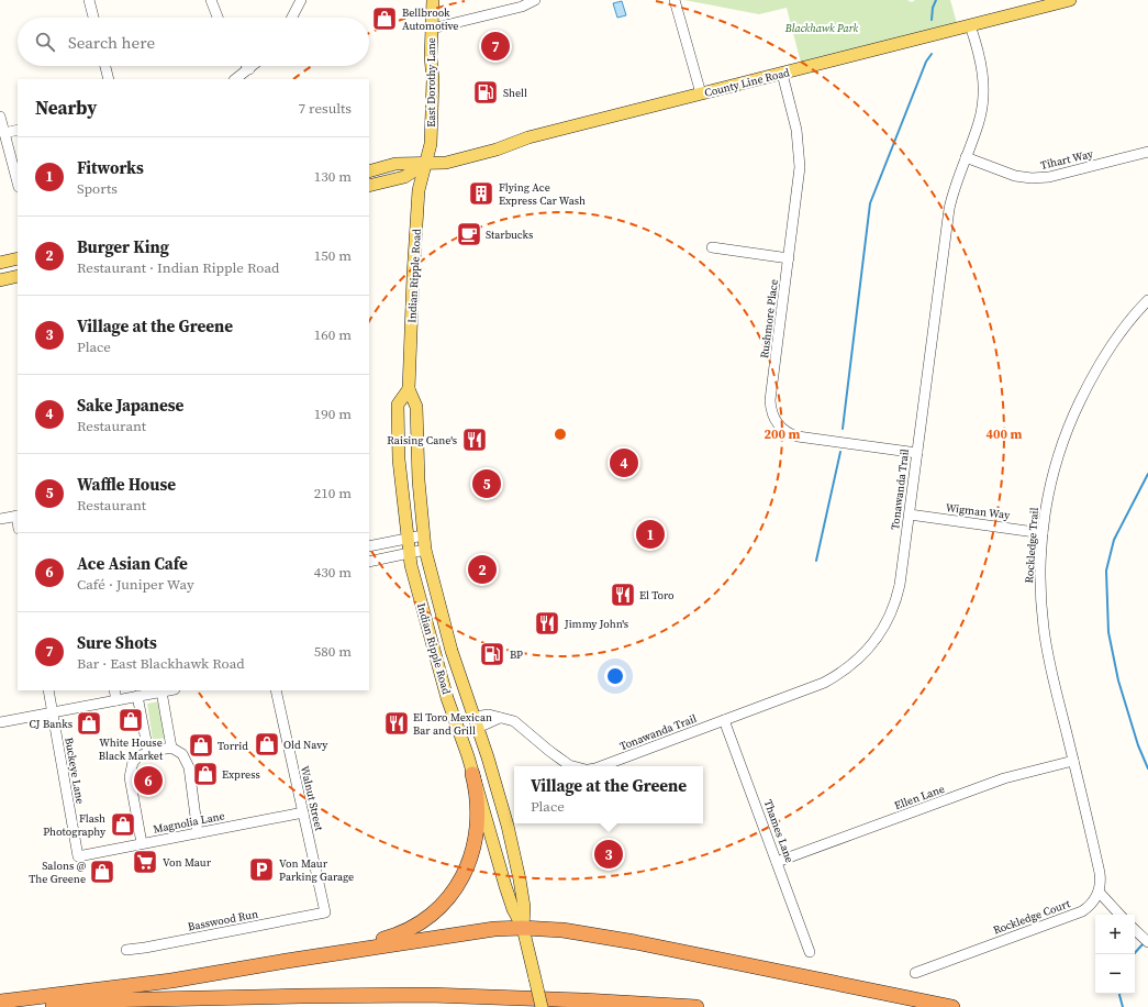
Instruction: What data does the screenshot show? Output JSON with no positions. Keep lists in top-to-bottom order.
{
  "streets": {
    "main road": ["East Dorothy Lane", "County Line Road", "Indian Ripple Road"],
    "street": [
      "Tihart Way",
      "Rushmore Place",
      "Tonawanda Trail",
      "Wigman Way",
      "Rockledge Trail",
      "Buckeye Lane",
      "Ellen Lane",
      "Walnut Street",
      "Magnolia Lane",
      "Thames Lane",
      "Rockledge Court",
      "Basswood Run"
    ]
  },
  "crossings": [
    ["East Dorothy Lane", "County Line Road"],
    ["East Dorothy Lane", "Indian Ripple Road"],
    ["County Line Road", "Indian Ripple Road"],
    ["County Line Road", "Rushmore Place"],
    ["County Line Road", "Tonawanda Trail"],
    ["Tihart Way", "Tonawanda Trail"],
    ["Indian Ripple Road", "Tonawanda Trail"],
    ["Rushmore Place", "Tonawanda Trail"],
    ["Tonawanda Trail", "Wigman Way"],
    ["Tonawanda Trail", "Thames Lane"],
    ["Wigman Way", "Rockledge Trail"],
    ["Rockledge Trail", "Ellen Lane"],
    ["Rockledge Trail", "Rockledge Court"],
    ["Buckeye Lane", "Magnolia Lane"],
    ["Ellen Lane", "Thames Lane"],
    ["Walnut Street", "Magnolia Lane"],
    ["Walnut Street", "Basswood Run"]
  ],
  "parks": ["Blackhawk Park"],
  "places": {
    "shop": [
      "Bellbrook Automotive",
      "White House Black Market",
      "CJ Banks",
      "Old Navy",
      "Torrid",
      "Express",
      "Flash Photography",
      "Salons @ The Greene"
    ],
    "fuel station": ["Shell", "BP"],
    "building": ["Flying Ace Express Car Wash"],
    "cafe": ["Starbucks"],
    "restaurant": [
      "Raising Cane's",
      "El Toro",
      "Jimmy John's",
      "El Toro Mexican Bar and Grill"
    ],
    "supermarket": ["Von Maur"],
    "parking": ["Von Maur Parking Garage"]
  },
  "page": {
    "search": "Search here",
    "pins": [
      "7",
      "4",
      "5",
      "1",
      "2",
      "6",
      "3"
    ],
    "heading": ["Nearby", "7 results"],
    "list": [
      {
        "mark": "1",
        "name": "Fitworks",
        "note": "Sports",
        "value": "130 m"
      },
      {
        "mark": "2",
        "name": "Burger King",
        "note": "Restaurant · Indian Ripple Road",
        "value": "150 m"
      },
      {
        "mark": "3",
        "name": "Village at the Greene",
        "note": "Place",
        "value": "160 m"
      },
      {
        "mark": "4",
        "name": "Sake Japanese",
        "note": "Restaurant",
        "value": "190 m"
      },
      {
        "mark": "5",
        "name": "Waffle House",
        "note": "Restaurant",
        "value": "210 m"
      },
      {
        "mark": "6",
        "name": "Ace Asian Cafe",
        "note": "Café · Juniper Way",
        "value": "430 m"
      },
      {
        "mark": "7",
        "name": "Sure Shots",
        "note": "Bar · East Blackhawk Road",
        "value": "580 m"
      }
    ],
    "popup": ["Village at the Greene", "Place"],
    "map_buttons": ["+", "−"]
  },
  "rings": ["200 m", "400 m"]
}
